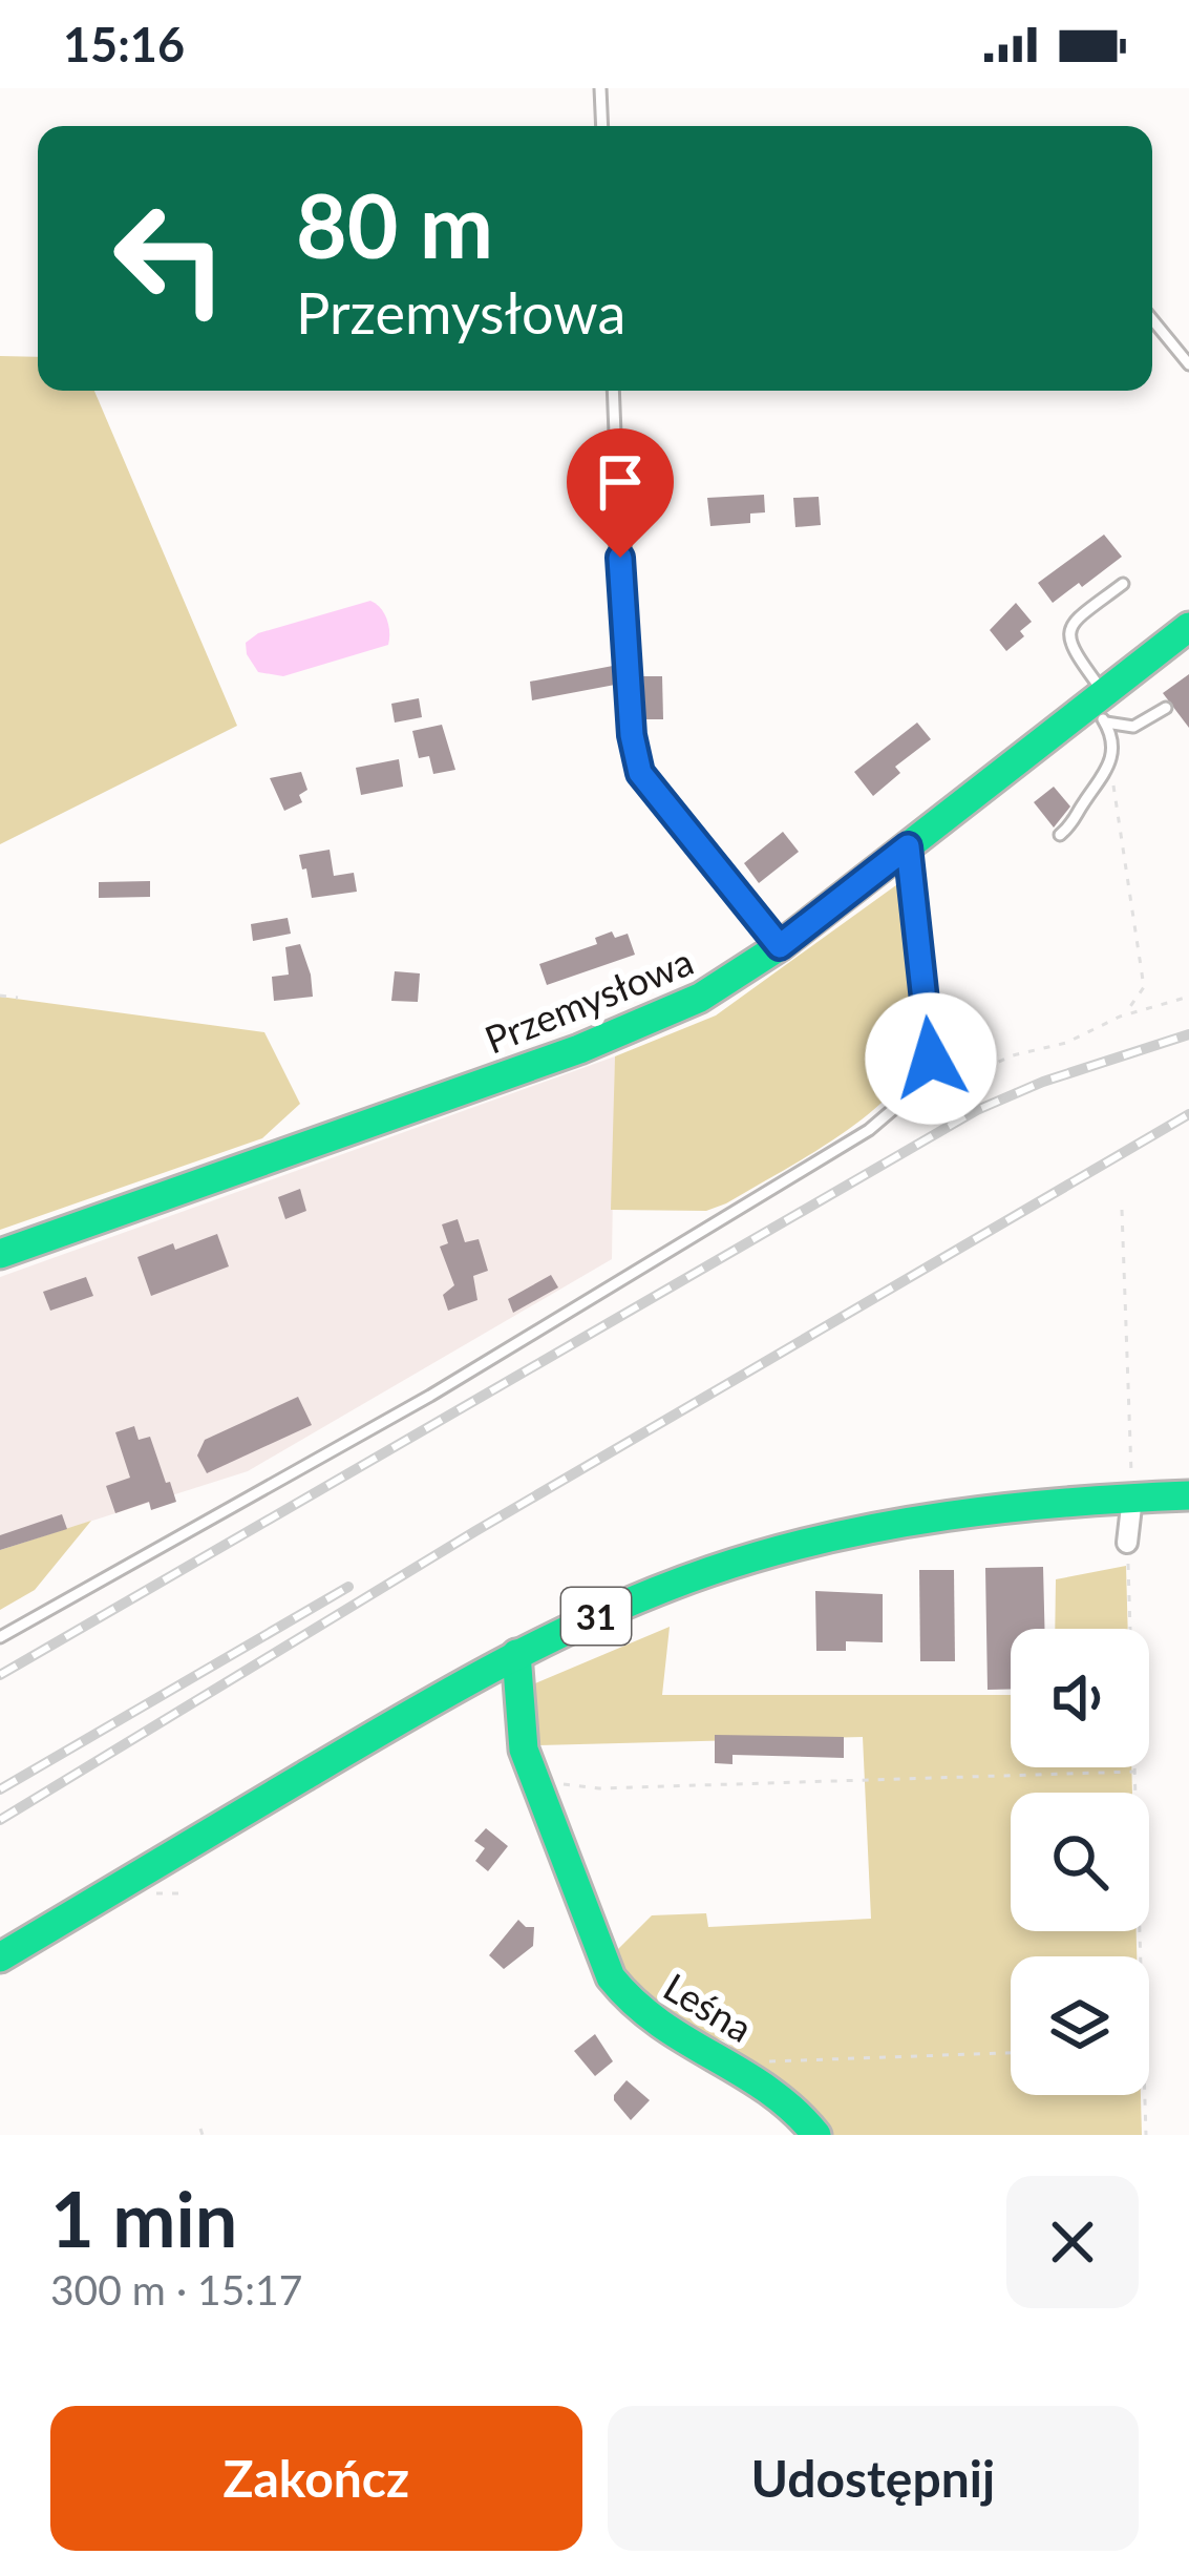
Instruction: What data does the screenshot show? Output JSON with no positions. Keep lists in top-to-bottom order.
{
  "streets": {
    "street": ["Przemysłowa", "31", "Leśna"]
  },
  "crossings": [
    ["31", "Leśna"]
  ],
  "page": {
    "status": "15:16",
    "turn": ["80 m", "Przemysłowa"],
    "heading": ["1 min", "300 m · 15:17"],
    "buttons": ["Zakończ", "Udostępnij"]
  }
}
